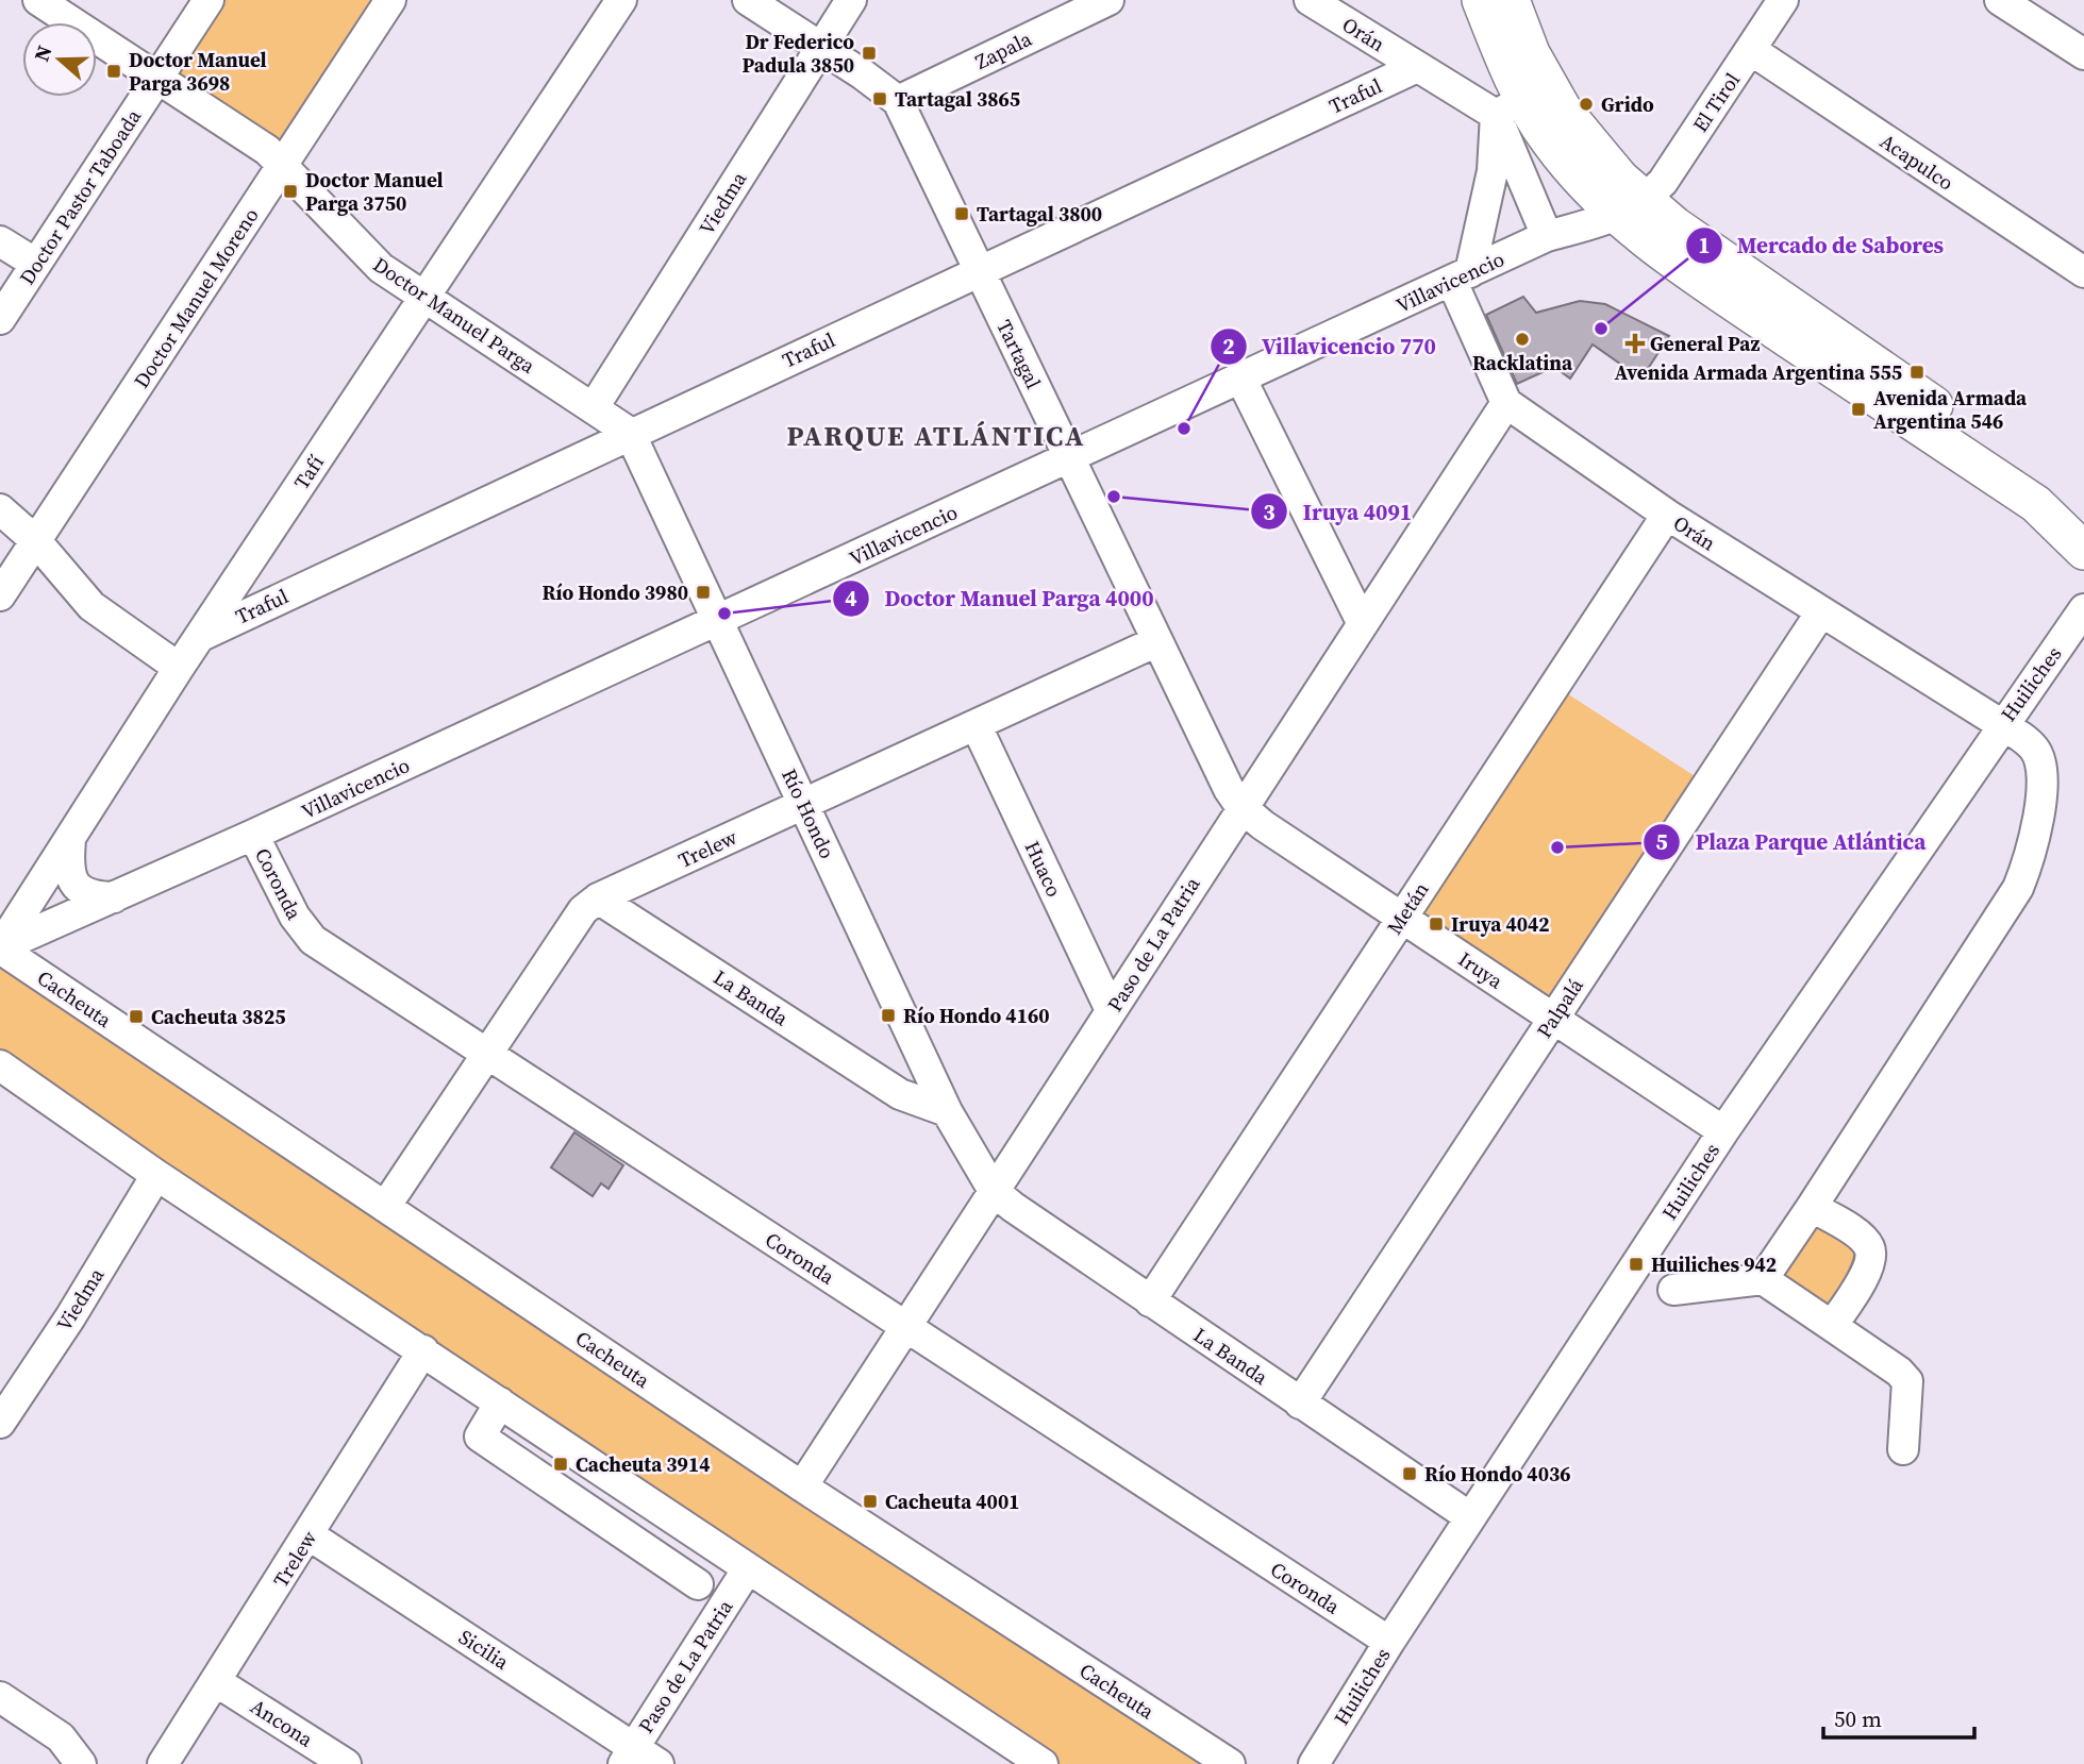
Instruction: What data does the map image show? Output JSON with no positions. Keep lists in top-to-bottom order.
{
  "streets": {
    "street": [
      "Orán",
      "Zapala",
      "Traful",
      "El Tirol",
      "Acapulco",
      "Doctor Pastor Taboada",
      "Viedma",
      "Villavicencio",
      "Doctor Manuel Moreno",
      "Doctor Manuel Parga",
      "Tartagal",
      "Tafí",
      "Huiliches",
      "Río Hondo",
      "Trelew",
      "Huaco",
      "Coronda",
      "Metán",
      "Paso de La Patria",
      "Iruya",
      "La Banda",
      "Cacheuta",
      "Palpalá",
      "Sicilia",
      "Ancona"
    ]
  },
  "crossings": [
    ["Orán", "Traful"],
    ["Orán", "Huiliches"],
    ["Orán", "Metán"],
    ["Orán", "Paso de La Patria"],
    ["Orán", "Palpalá"],
    ["Zapala", "Tartagal"],
    ["Traful", "Doctor Manuel Parga"],
    ["Traful", "Tartagal"],
    ["Traful", "Tafí"],
    ["Traful", "Río Hondo"],
    ["El Tirol", "Acapulco"],
    ["El Tirol", "Villavicencio"],
    ["Doctor Pastor Taboada", "Doctor Manuel Parga"],
    ["Viedma", "Doctor Manuel Parga"],
    ["Villavicencio", "Tartagal"],
    ["Villavicencio", "Tafí"],
    ["Villavicencio", "Río Hondo"],
    ["Villavicencio", "Coronda"],
    ["Villavicencio", "Cacheuta"],
    ["Doctor Manuel Moreno", "Doctor Manuel Parga"],
    ["Doctor Manuel Parga", "Tafí"],
    ["Doctor Manuel Parga", "Río Hondo"],
    ["Tartagal", "Trelew"],
    ["Tartagal", "Paso de La Patria"],
    ["Tartagal", "Iruya"],
    ["Tafí", "Cacheuta"],
    ["Huiliches", "Coronda"],
    ["Huiliches", "Iruya"],
    ["Huiliches", "La Banda"],
    ["Río Hondo", "Trelew"],
    ["Río Hondo", "Paso de La Patria"],
    ["Río Hondo", "La Banda"],
    ["Trelew", "Huaco"],
    ["Trelew", "Coronda"],
    ["Trelew", "La Banda"],
    ["Trelew", "Cacheuta"],
    ["Trelew", "Sicilia"],
    ["Trelew", "Ancona"],
    ["Huaco", "Paso de La Patria"],
    ["Coronda", "Paso de La Patria"],
    ["Metán", "Iruya"],
    ["Metán", "La Banda"],
    ["Paso de La Patria", "Iruya"],
    ["Paso de La Patria", "La Banda"],
    ["Paso de La Patria", "Cacheuta"],
    ["Paso de La Patria", "Sicilia"],
    ["Iruya", "Palpalá"],
    ["La Banda", "Palpalá"]
  ],
  "districts": ["PARQUE ATLÁNTICA"],
  "places": {
    "transit": [
      "Dr Federico Padula 3850",
      "Doctor Manuel Parga 3698",
      "Tartagal 3865",
      "Doctor Manuel Parga 3750",
      "Tartagal 3800",
      "Avenida Armada Argentina 555",
      "Avenida Armada Argentina 546",
      "Río Hondo 3980",
      "Iruya 4042",
      "Río Hondo 4160",
      "Cacheuta 3825",
      "Huiliches 942",
      "Cacheuta 3914",
      "Río Hondo 4036",
      "Cacheuta 4001"
    ],
    "other": [
      "Grido",
      "Mercado de Sabores",
      "Racklatina",
      "Villavicencio 770",
      "Iruya 4091",
      "Doctor Manuel Parga 4000",
      "Plaza Parque Atlántica"
    ],
    "health": ["General Paz"]
  },
  "scale_bar": "50 m",
  "north": "left"
}
